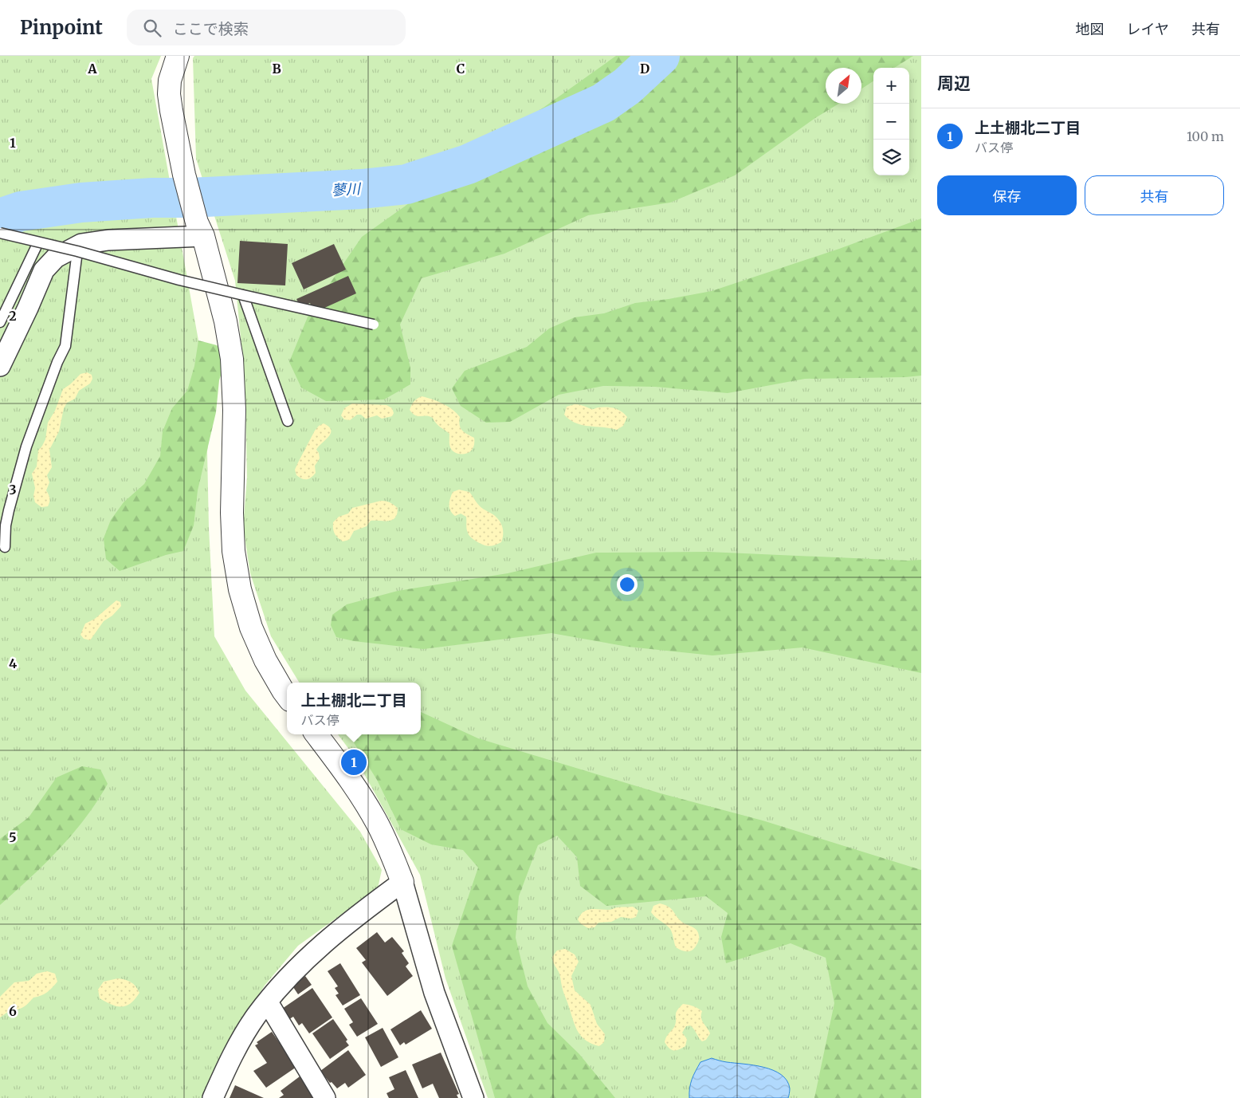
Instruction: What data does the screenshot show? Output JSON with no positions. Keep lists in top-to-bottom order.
{
  "water": ["蓼川"],
  "north": "top right",
  "page": {
    "header": "Pinpoint",
    "search": "ここで検索",
    "nav": ["地図", "レイヤ", "共有"],
    "heading": "周辺",
    "map_buttons": ["+", "−"],
    "list": [
      {
        "mark": "1",
        "name": "上土棚北二丁目",
        "note": "バス停",
        "value": "100 m"
      }
    ],
    "buttons": ["保存", "共有"],
    "popup": ["上土棚北二丁目", "バス停"],
    "pins": "1"
  },
  "grid": {
    "columns": [
      "A",
      "B",
      "C",
      "D"
    ],
    "rows": [
      "1",
      "2",
      "3",
      "4",
      "5",
      "6"
    ]
  }
}
